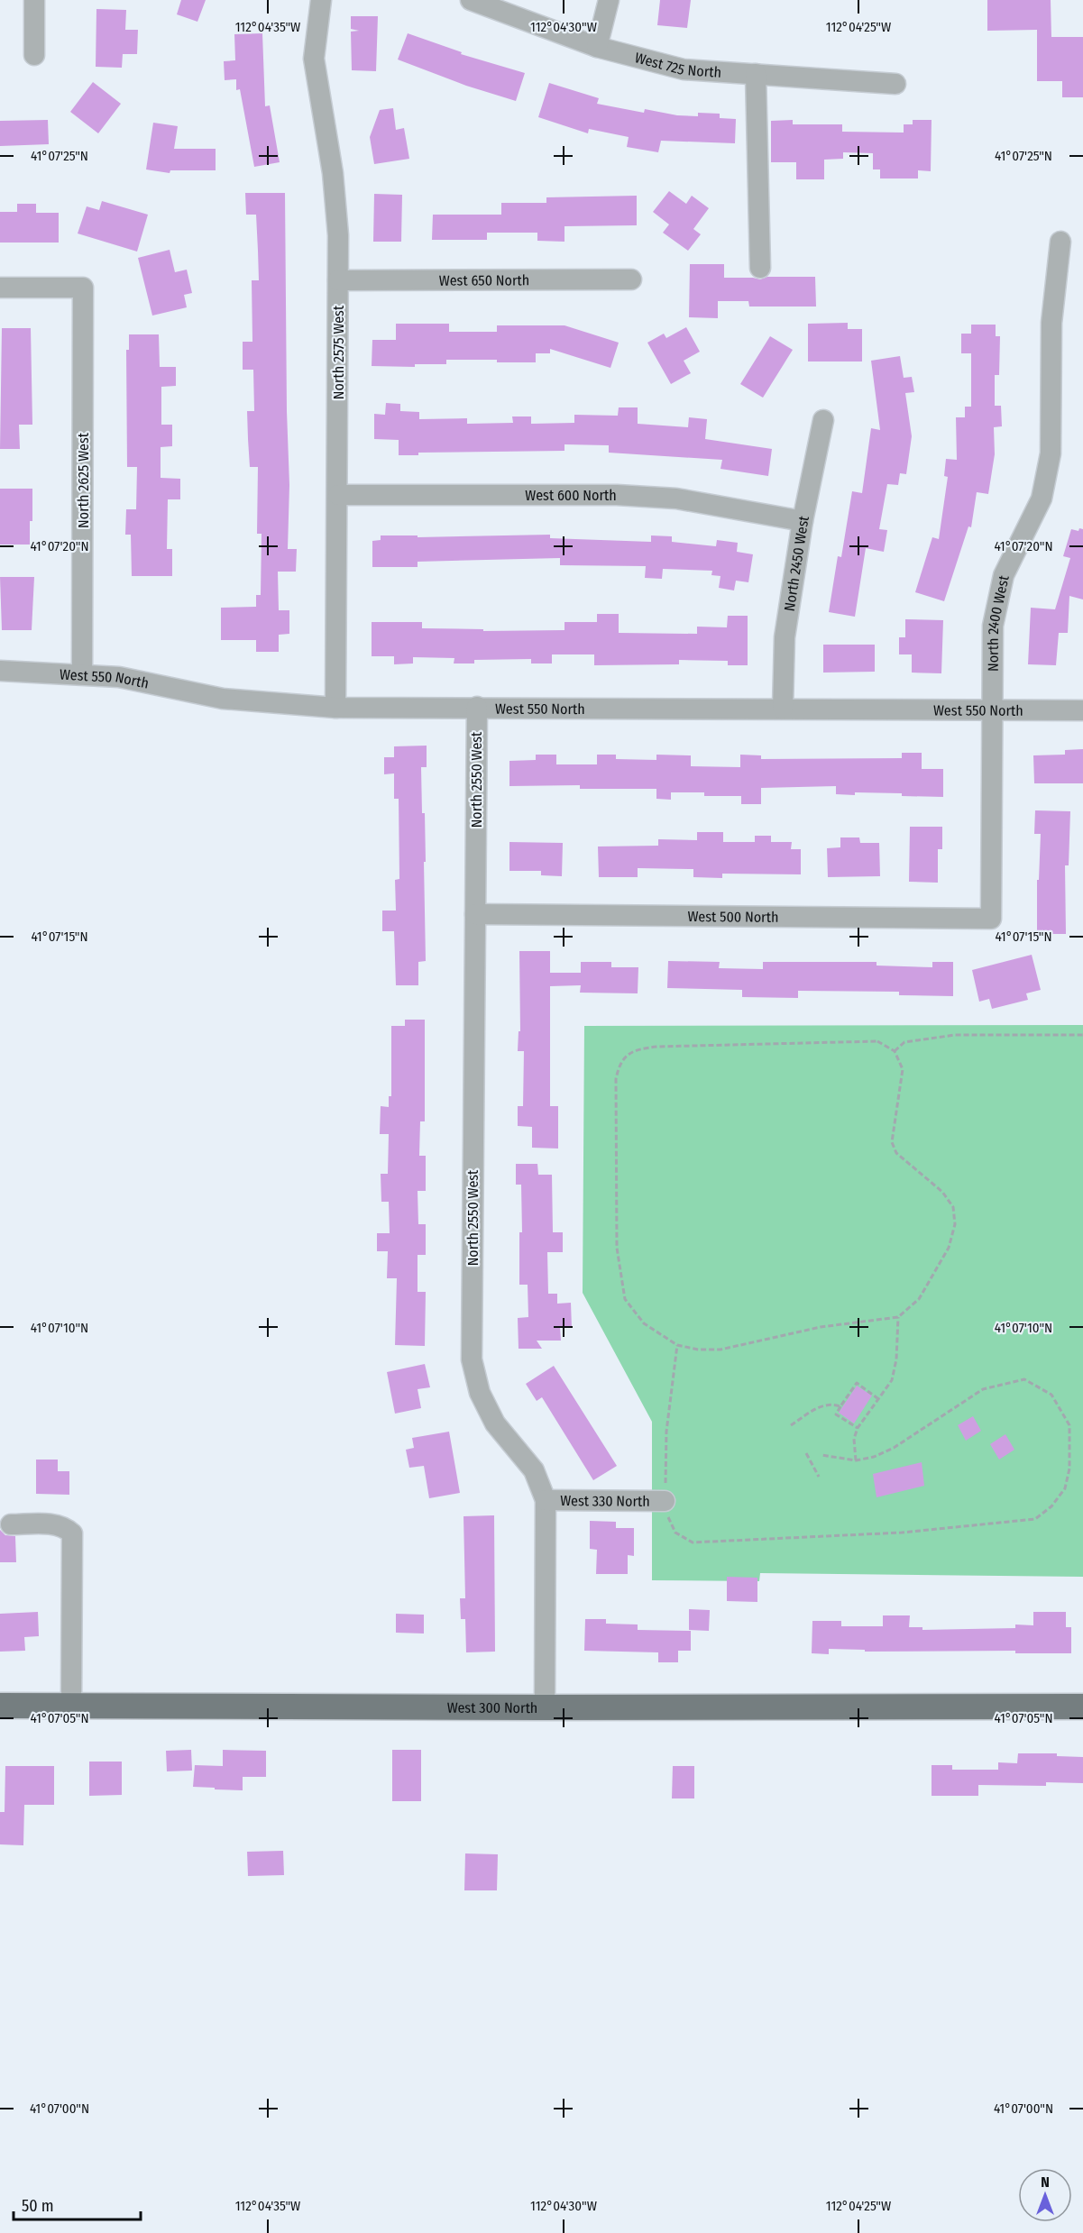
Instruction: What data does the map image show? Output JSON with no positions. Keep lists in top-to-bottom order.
{
  "streets": {
    "main road": ["West 300 North"],
    "street": [
      "West 725 North",
      "West 650 North",
      "North 2575 West",
      "North 2625 West",
      "West 600 North",
      "North 2450 West",
      "North 2400 West",
      "West 550 North",
      "North 2550 West",
      "West 500 North",
      "West 330 North"
    ]
  },
  "crossings": [
    ["West 650 North", "North 2575 West"],
    ["North 2575 West", "West 600 North"],
    ["North 2575 West", "West 550 North"],
    ["North 2625 West", "West 550 North"],
    ["West 600 North", "North 2450 West"],
    ["North 2450 West", "West 550 North"],
    ["North 2400 West", "West 550 North"],
    ["North 2400 West", "West 500 North"],
    ["West 550 North", "North 2550 West"],
    ["North 2550 West", "West 500 North"],
    ["North 2550 West", "West 330 North"],
    ["North 2550 West", "West 300 North"]
  ],
  "scale_bar": "50 m",
  "north": "top",
  "coordinates": [
    "112°04'35\"W",
    "112°04'30\"W",
    "112°04'25\"W",
    "41°07'25\"N",
    "41°07'20\"N",
    "41°07'15\"N",
    "41°07'10\"N",
    "41°07'05\"N",
    "41°07'00\"N"
  ]
}
